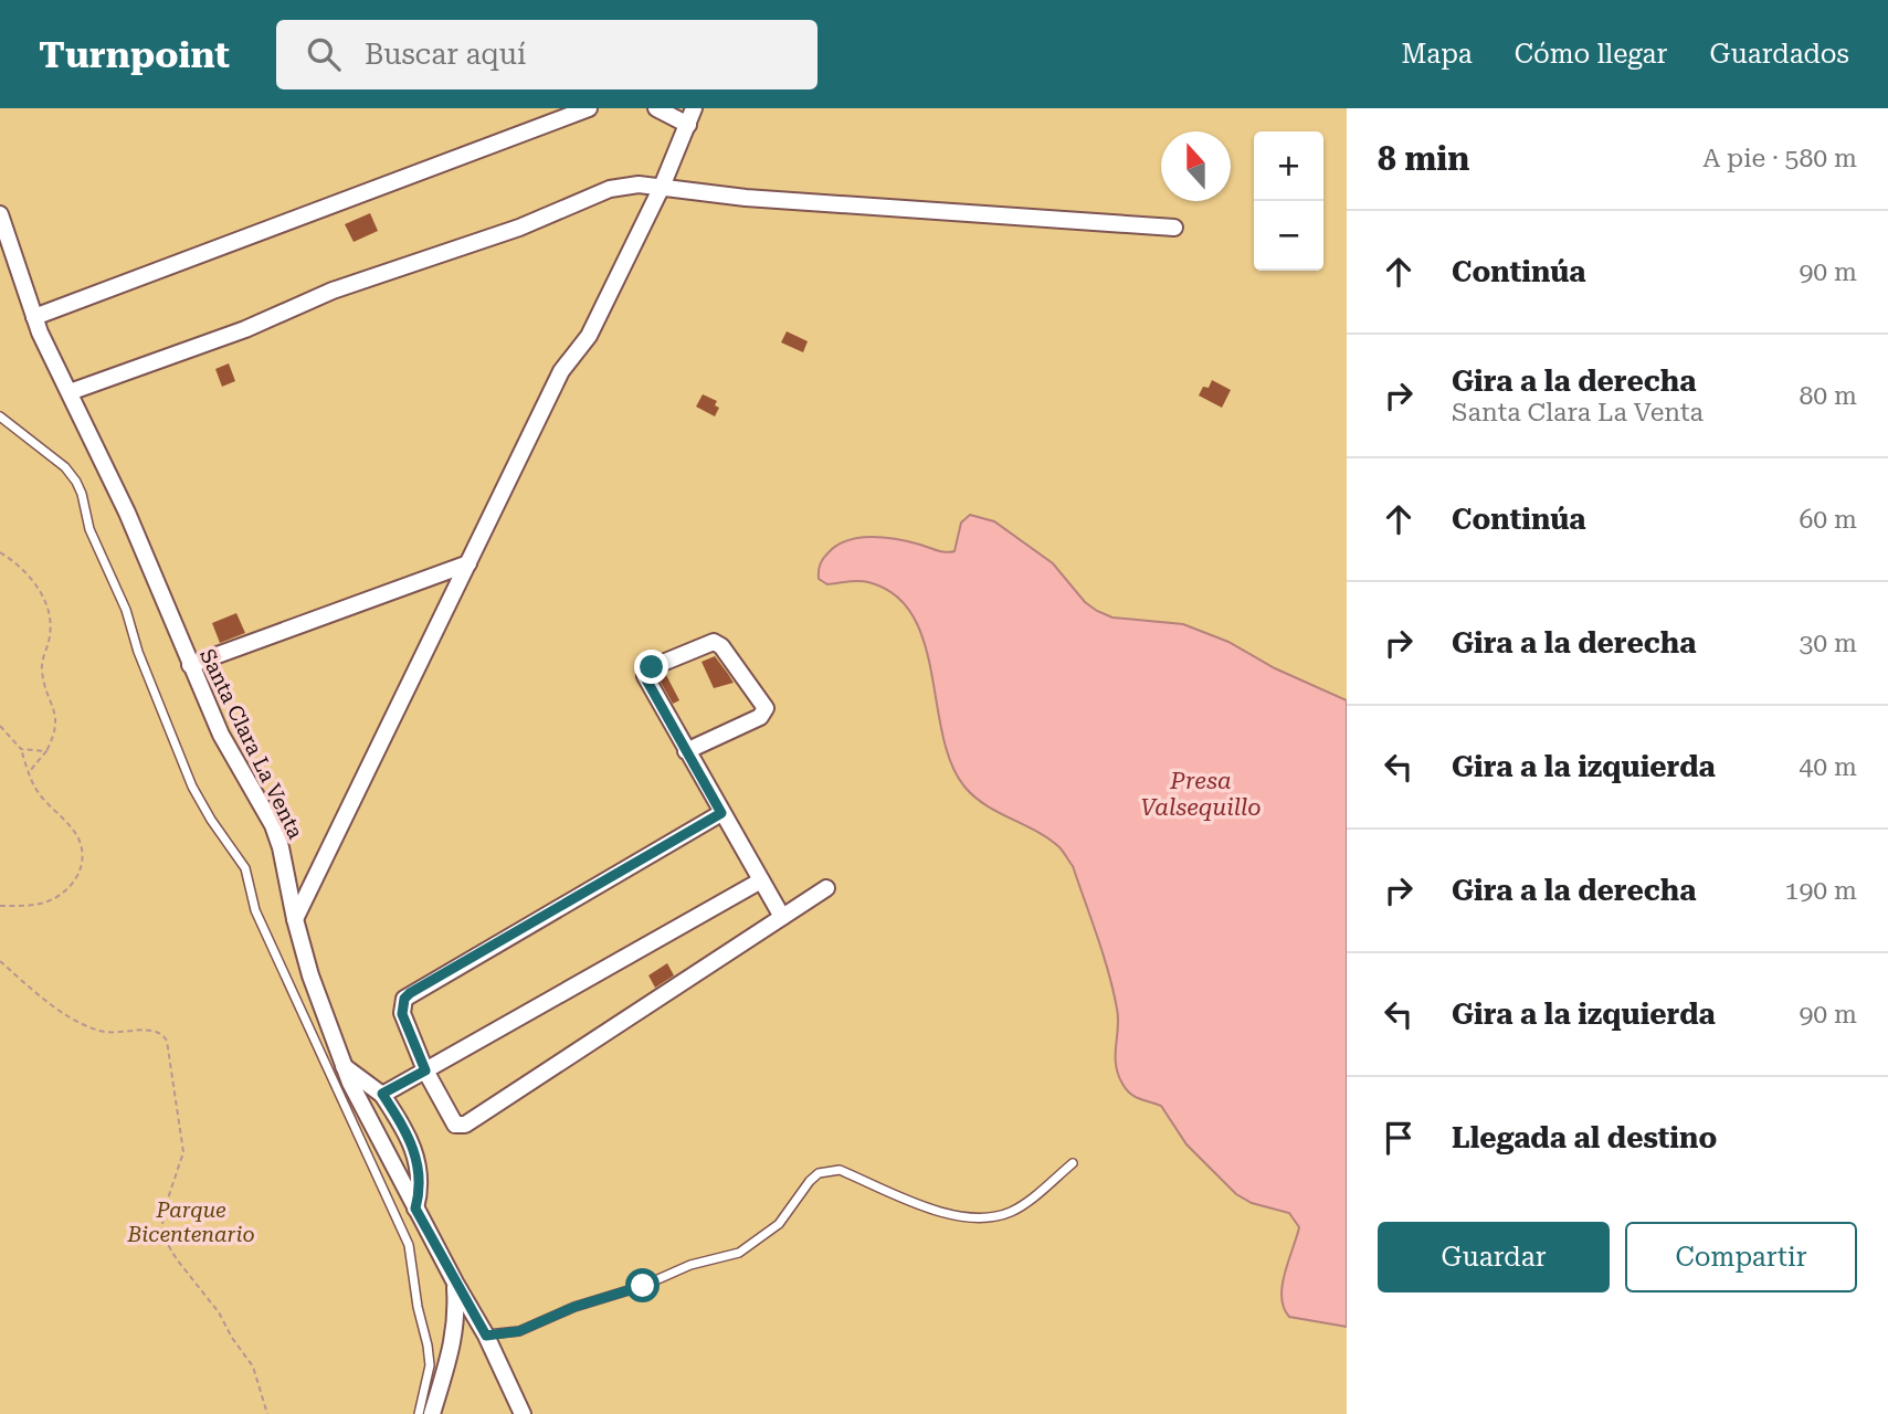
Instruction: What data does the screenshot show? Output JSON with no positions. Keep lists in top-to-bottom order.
{
  "streets": {
    "street": ["Santa Clara La Venta"]
  },
  "water": ["Presa Valsequillo"],
  "parks": ["Parque Bicentenario"],
  "north": "top",
  "page": {
    "header": "Turnpoint",
    "search": "Buscar aquí",
    "nav": ["Mapa", "Cómo llegar", "Guardados"],
    "heading": ["8 min", "A pie · 580 m"],
    "map_buttons": ["+", "−"],
    "list": [
      ["Continúa", "90 m"],
      ["Gira a la derecha", "Santa Clara La Venta", "80 m"],
      ["Continúa", "60 m"],
      ["Gira a la derecha", "30 m"],
      ["Gira a la izquierda", "40 m"],
      ["Gira a la derecha", "190 m"],
      ["Gira a la izquierda", "90 m"],
      "Llegada al destino"
    ],
    "buttons": ["Guardar", "Compartir"]
  }
}
